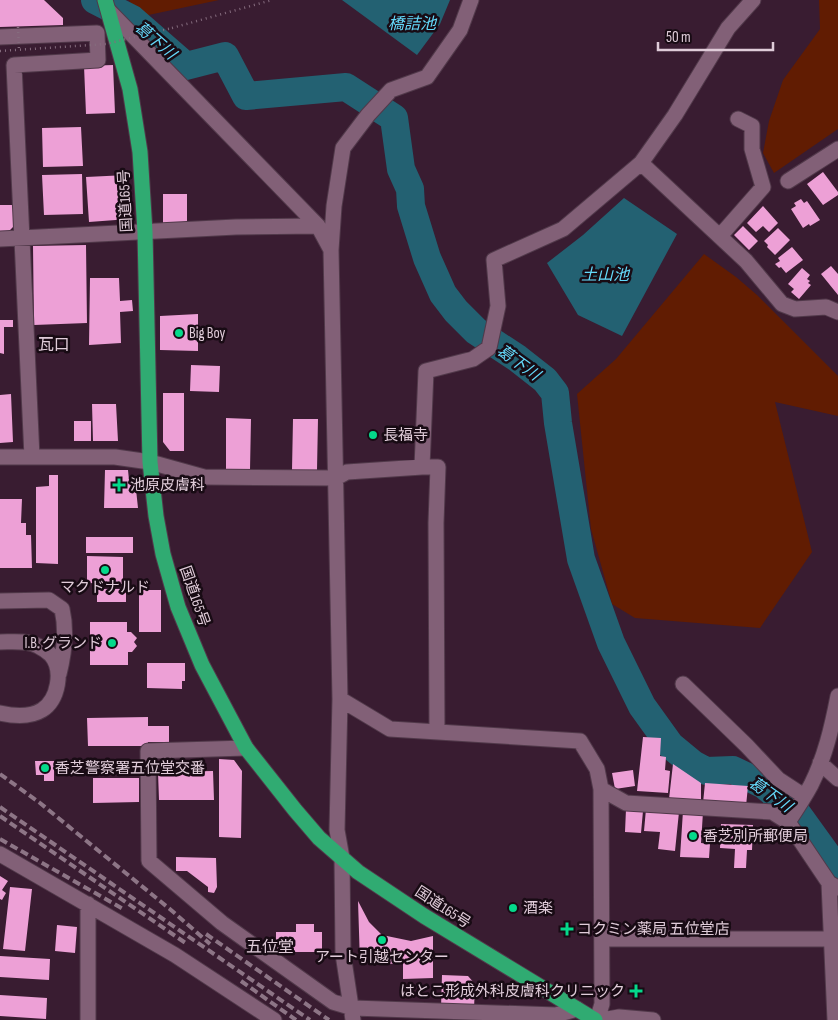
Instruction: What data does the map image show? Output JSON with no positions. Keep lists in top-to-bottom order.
{
  "streets": {
    "highway": ["国道165号"]
  },
  "districts": ["瓦口", "五位堂"],
  "water": ["橋詰池", "葛下川", "土山池"],
  "places": {
    "other": [
      "Big Boy",
      "長福寺",
      "マクドナルド",
      "I.B. グランド",
      "香芝警察署五位堂交番",
      "香芝別所郵便局",
      "酒楽",
      "アート引越センター"
    ],
    "health": ["池原皮膚科", "コクミン薬局 五位堂店", "はとこ形成外科皮膚科クリニック"]
  },
  "scale_bar": "50 m"
}
